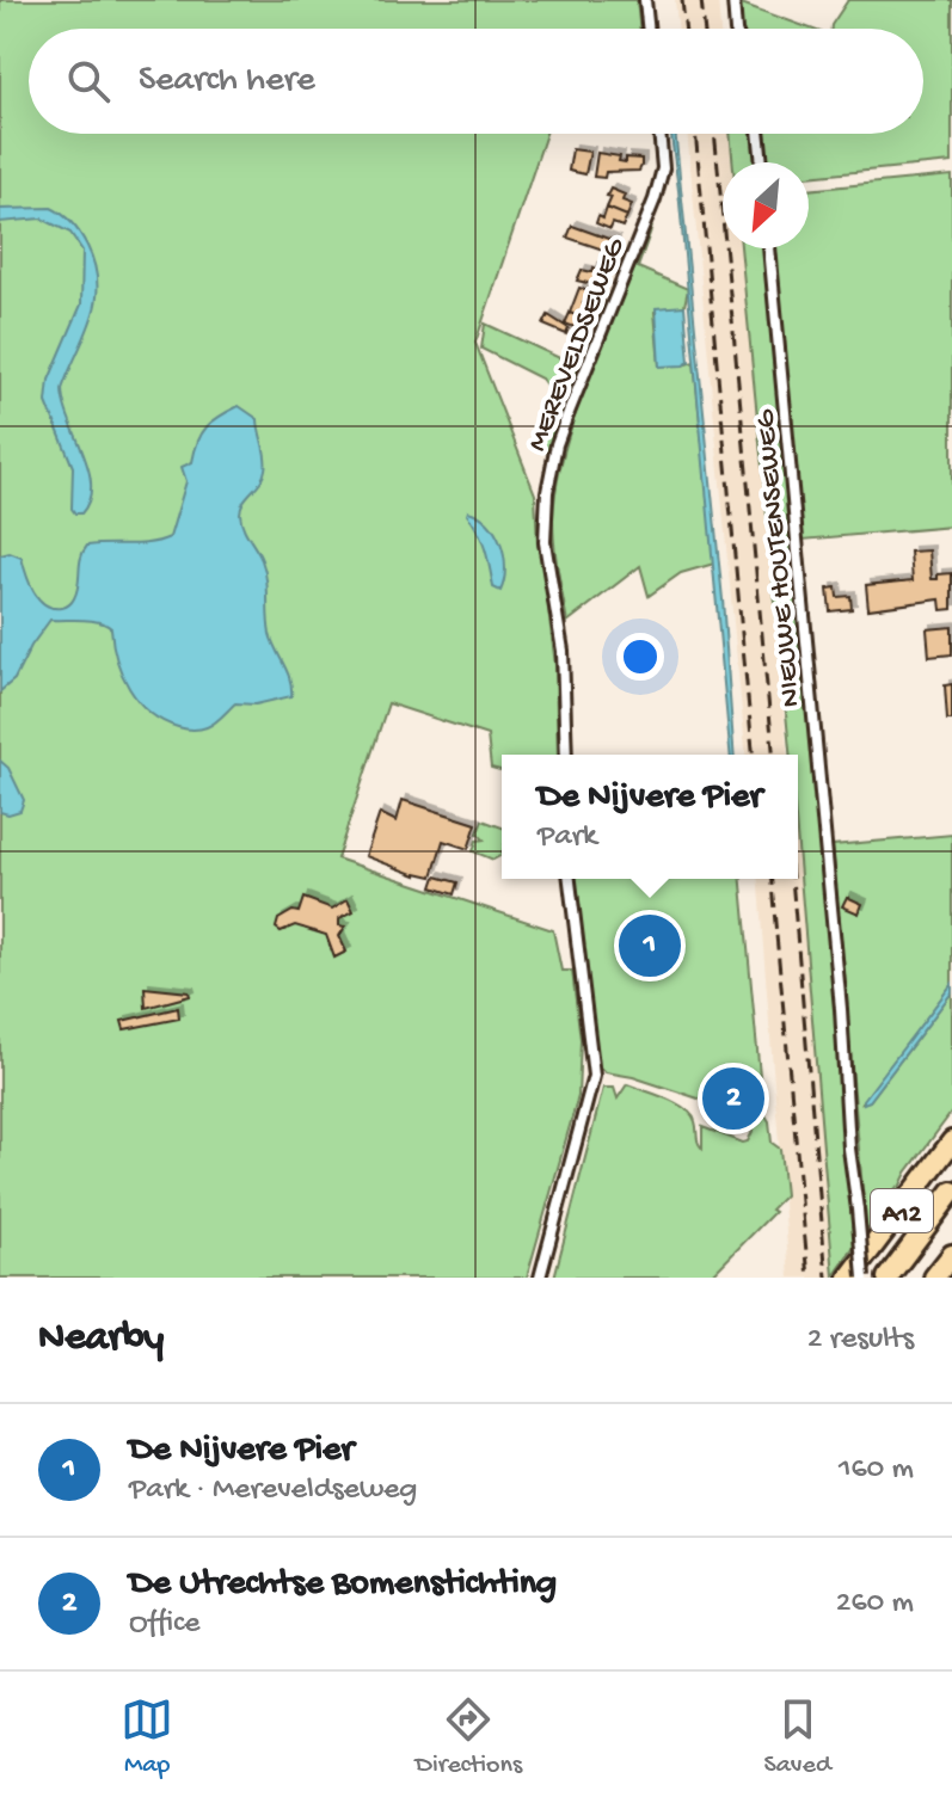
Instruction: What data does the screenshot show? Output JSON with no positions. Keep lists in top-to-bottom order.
{
  "streets": {
    "highway": ["A12"],
    "street": ["MEREVELDSEWEG", "NIEUWE HOUTENSEWEG"]
  },
  "north": "bottom left",
  "page": {
    "search": "Search here",
    "popup": ["De Nijvere Pier", "Park"],
    "pins": ["1", "2"],
    "heading": ["Nearby", "2 results"],
    "list": [
      {
        "mark": "1",
        "name": "De Nijvere Pier",
        "note": "Park · Mereveldseweg",
        "value": "160 m"
      },
      {
        "mark": "2",
        "name": "De Utrechtse Bomenstichting",
        "note": "Office",
        "value": "260 m"
      }
    ],
    "nav": ["Map", "Directions", "Saved"]
  }
}
